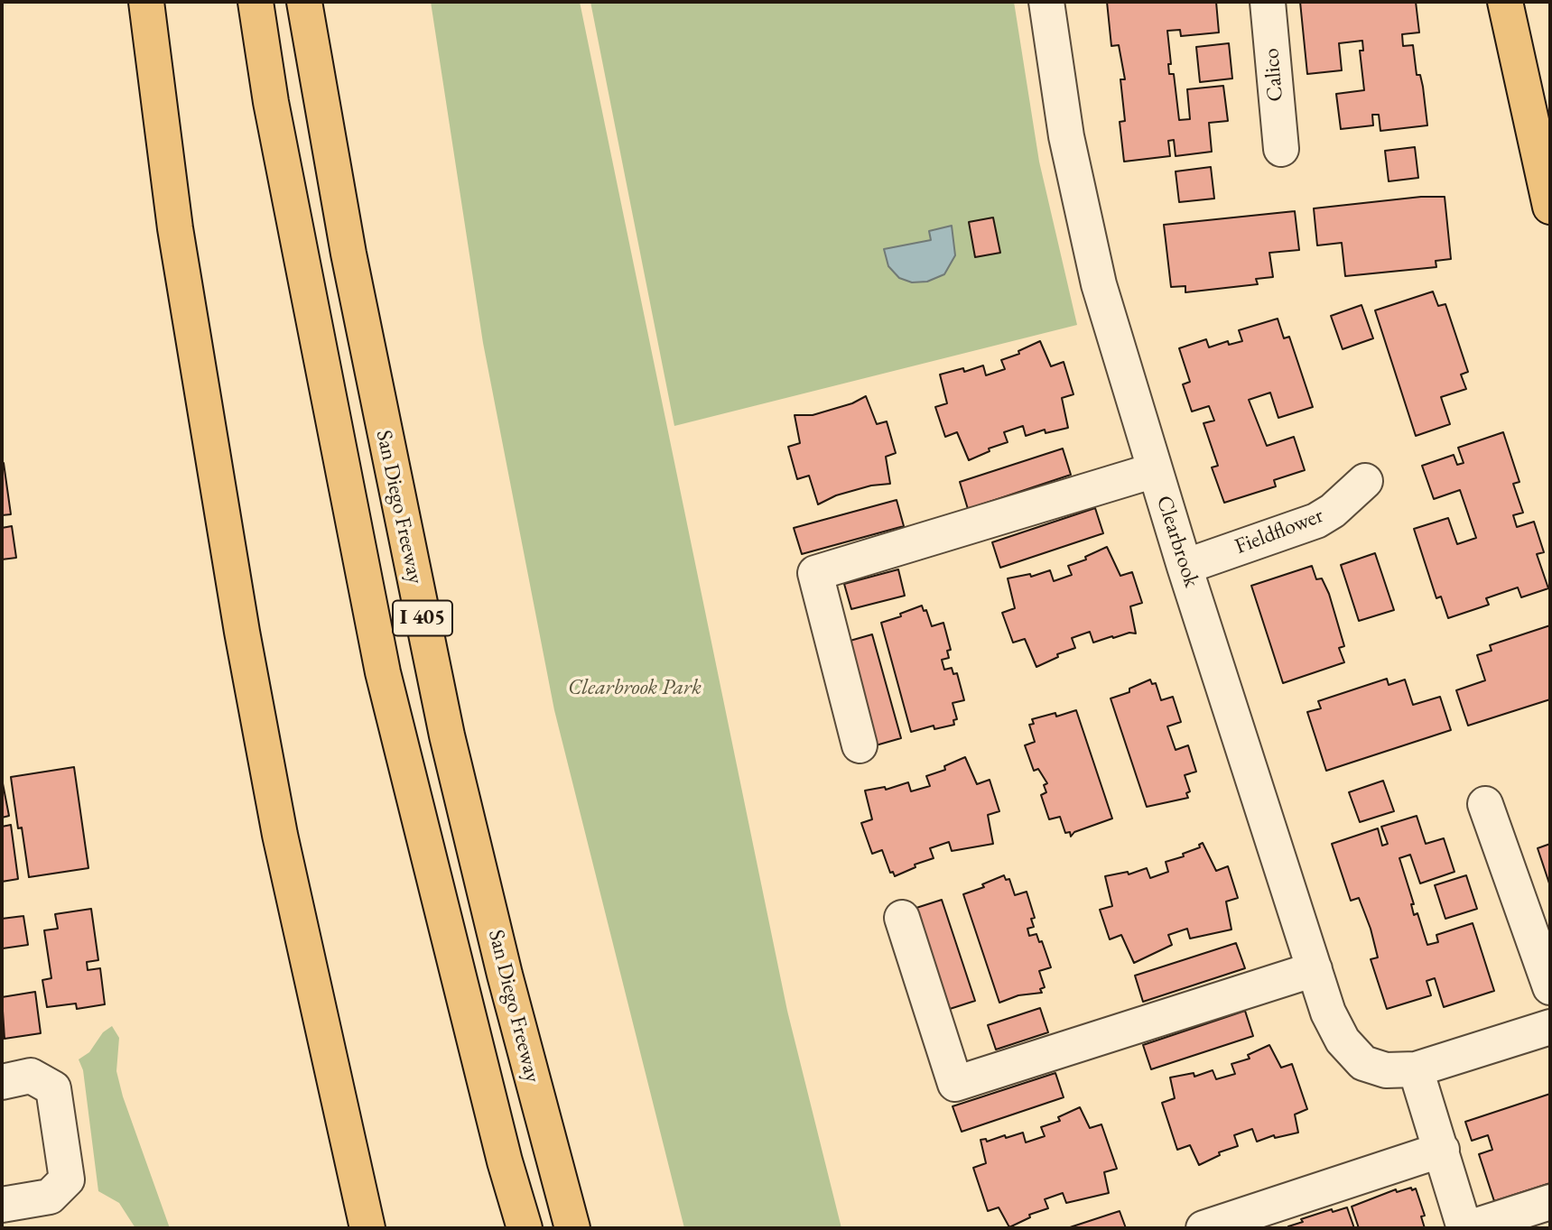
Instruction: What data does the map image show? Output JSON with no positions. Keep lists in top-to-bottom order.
{
  "streets": {
    "main road": ["San Diego Freeway", "I 405"],
    "street": ["Calico", "Fieldflower", "Clearbrook"]
  },
  "crossings": [
    ["Fieldflower", "Clearbrook"]
  ],
  "parks": ["Clearbrook Park"]
}
